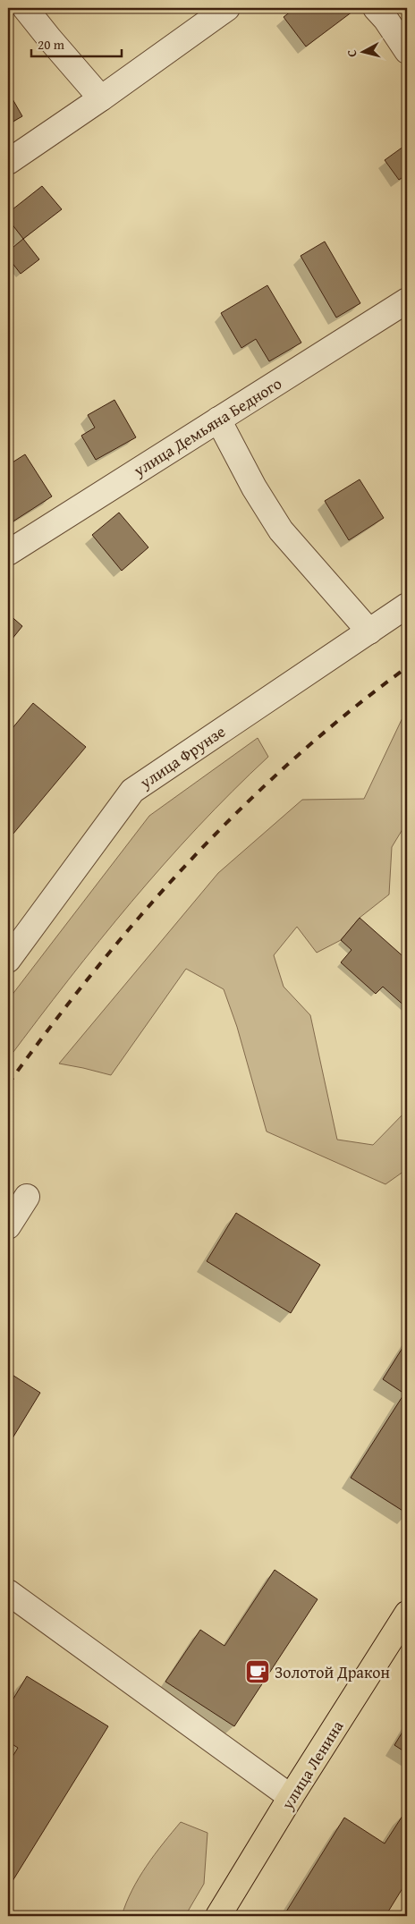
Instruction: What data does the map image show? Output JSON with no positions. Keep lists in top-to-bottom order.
{
  "streets": {
    "main road": ["улица Ленина"],
    "street": ["улица Демьяна Бедного", "улица Фрунзе"]
  },
  "places": {
    "cafe": ["Золотой Дракон"]
  },
  "scale_bar": "20 m",
  "north": "left"
}
